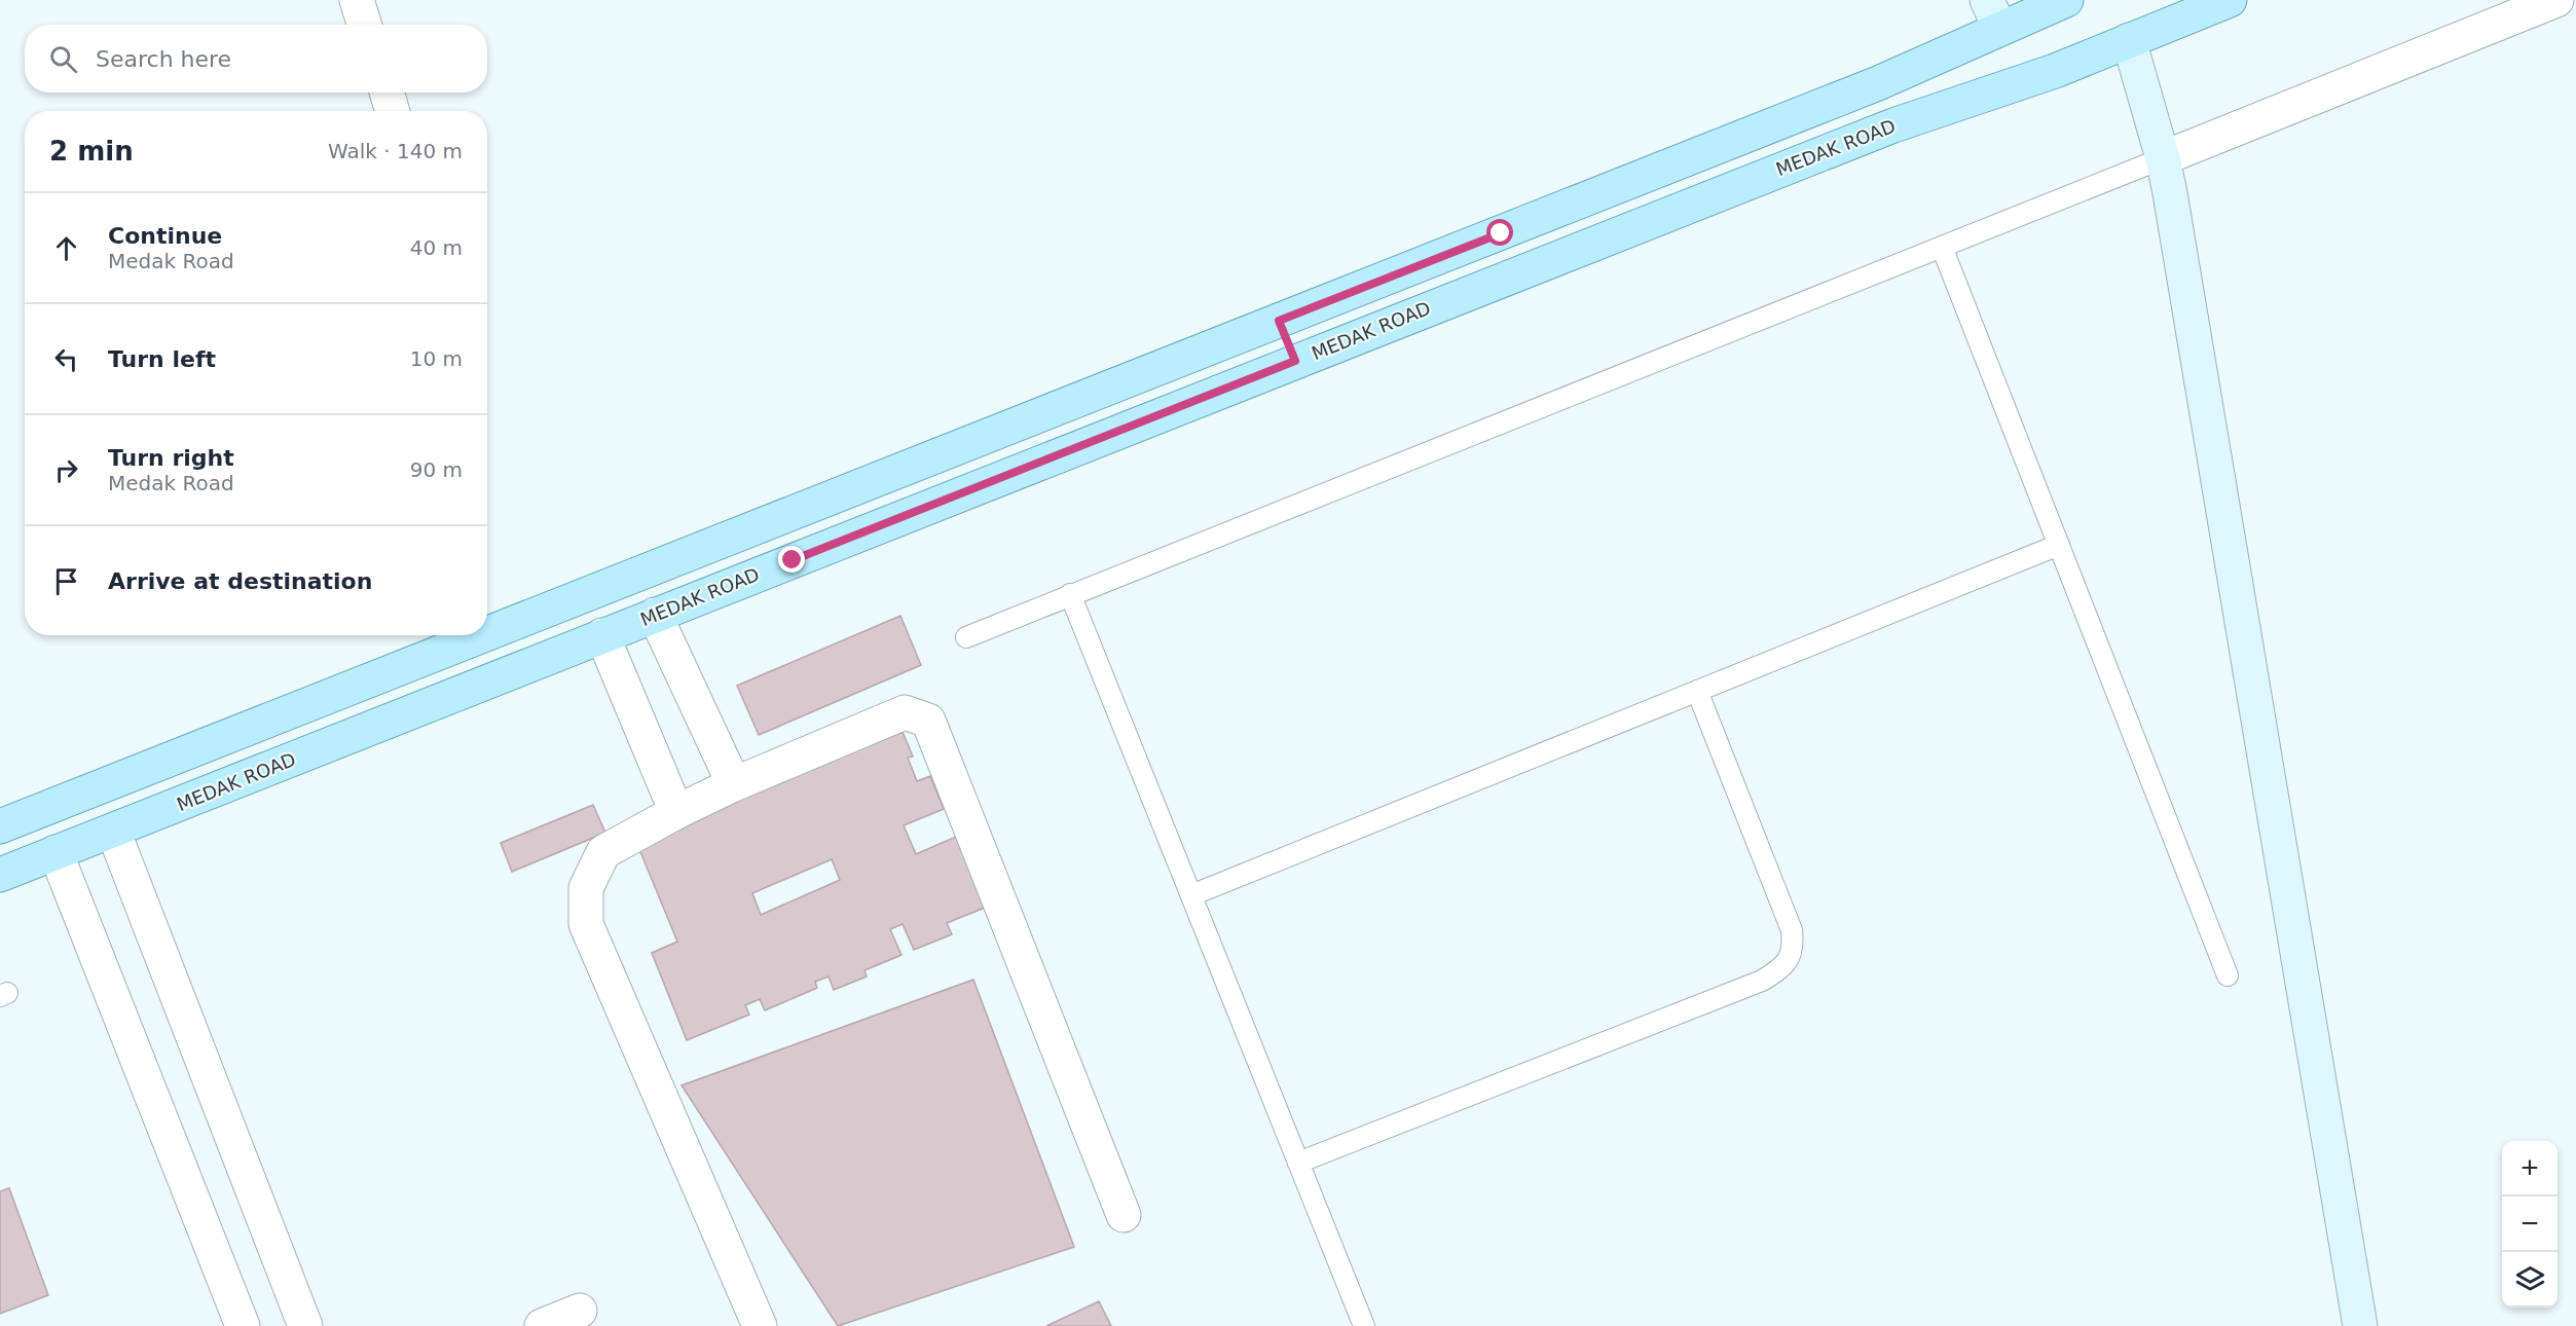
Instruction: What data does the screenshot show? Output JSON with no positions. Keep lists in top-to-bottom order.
{
  "streets": {
    "main road": ["MEDAK ROAD"]
  },
  "page": {
    "search": "Search here",
    "heading": ["2 min", "Walk · 140 m"],
    "list": [
      ["Continue", "Medak Road", "40 m"],
      ["Turn left", "10 m"],
      ["Turn right", "Medak Road", "90 m"],
      "Arrive at destination"
    ],
    "map_buttons": ["+", "−"]
  }
}
